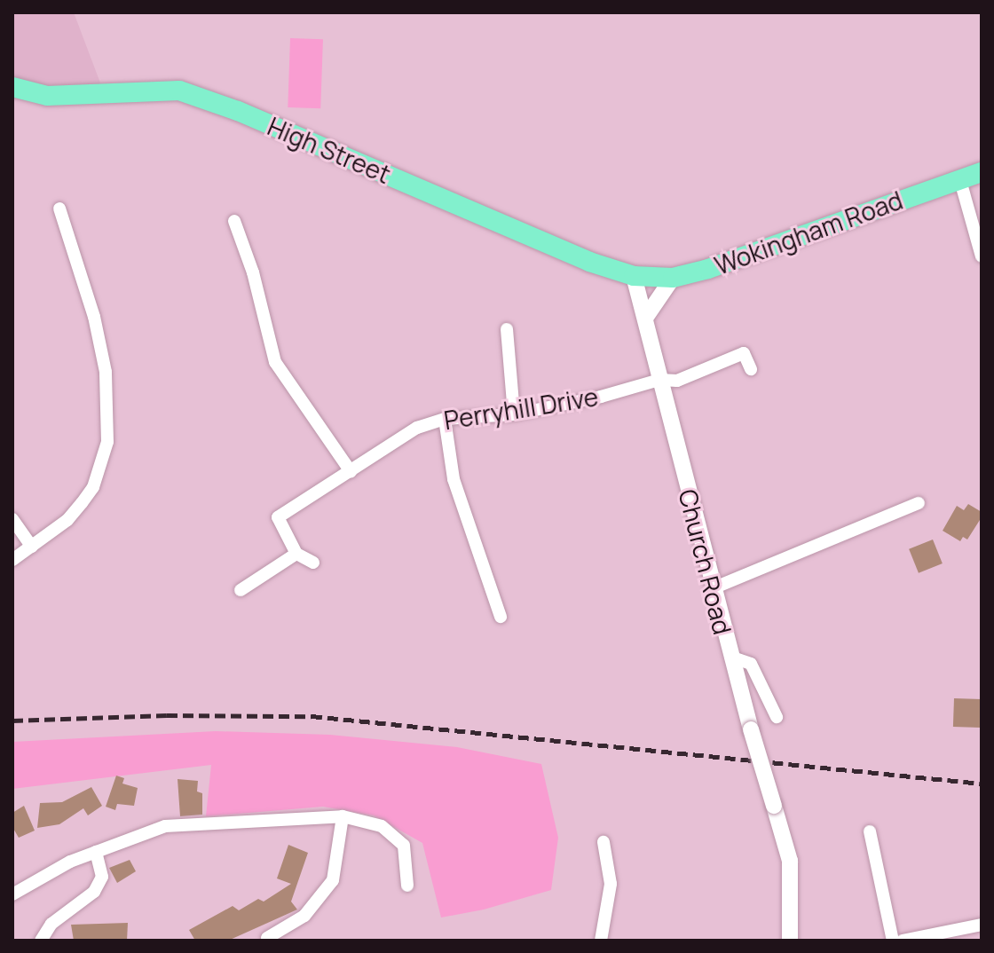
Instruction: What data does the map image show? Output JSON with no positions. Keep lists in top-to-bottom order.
{
  "streets": {
    "main road": ["High Street", "Wokingham Road"],
    "street": ["Perryhill Drive", "Church Road"]
  },
  "crossings": [
    ["High Street", "Wokingham Road"],
    ["High Street", "Church Road"],
    ["Wokingham Road", "Church Road"],
    ["Perryhill Drive", "Church Road"]
  ]
}
